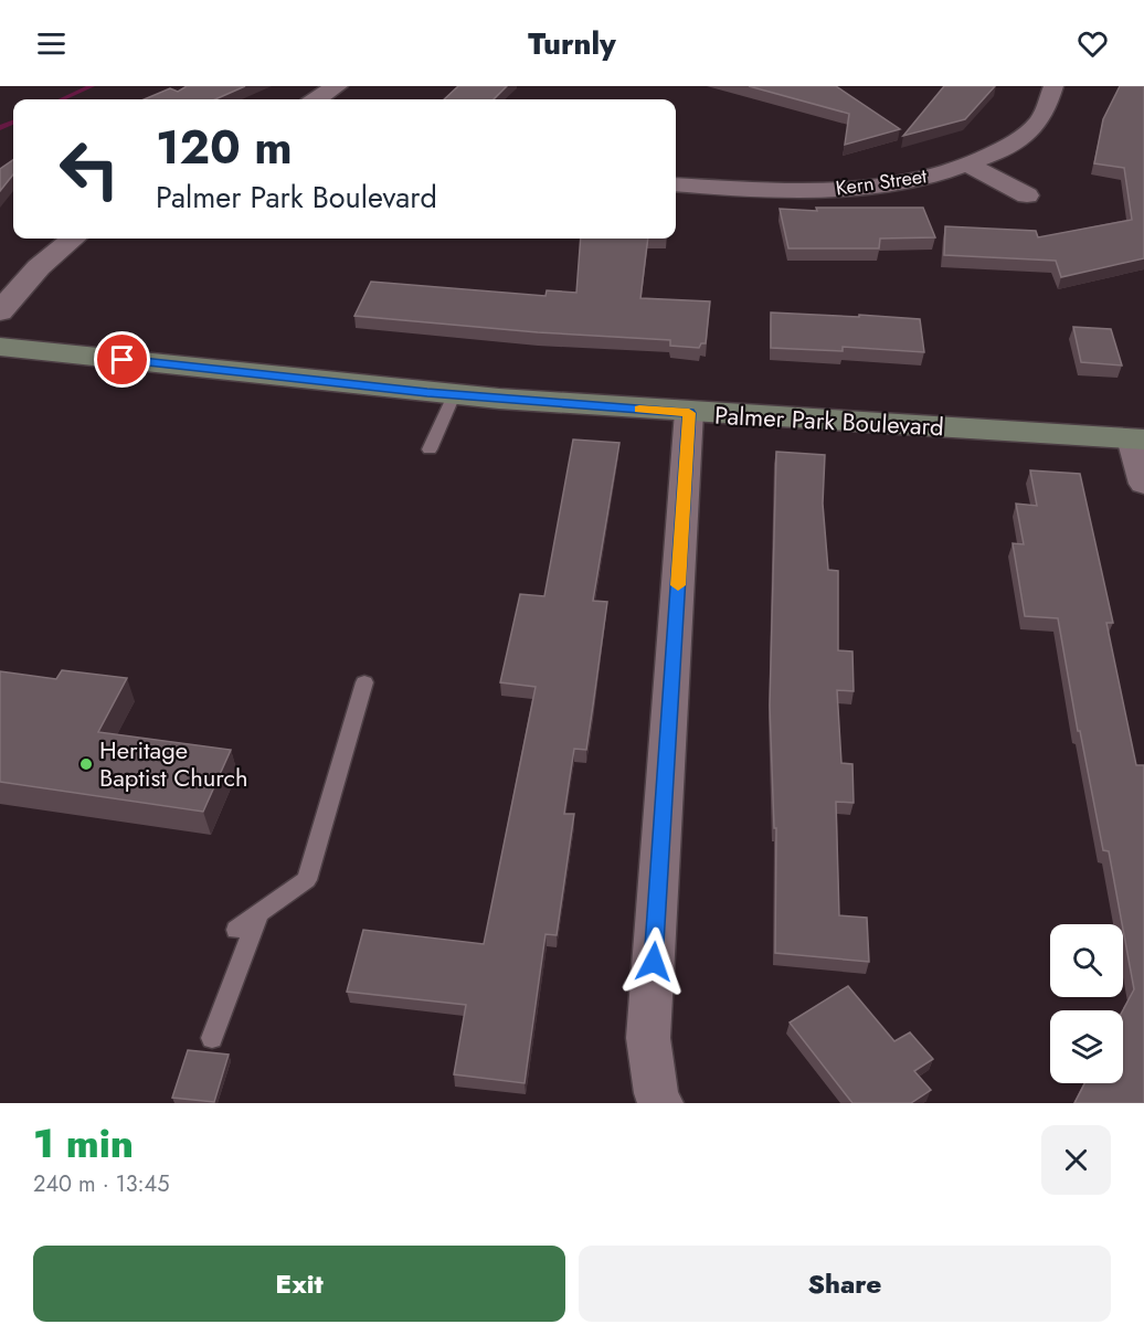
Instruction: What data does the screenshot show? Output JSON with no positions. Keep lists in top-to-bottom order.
{
  "streets": {
    "main road": ["Palmer Park Boulevard"],
    "street": ["Kern Street"]
  },
  "places": ["Heritage Baptist Church"],
  "page": {
    "header": "Turnly",
    "turn": ["120 m", "Palmer Park Boulevard"],
    "heading": ["1 min", "240 m · 13:45"],
    "buttons": ["Exit", "Share"]
  }
}
